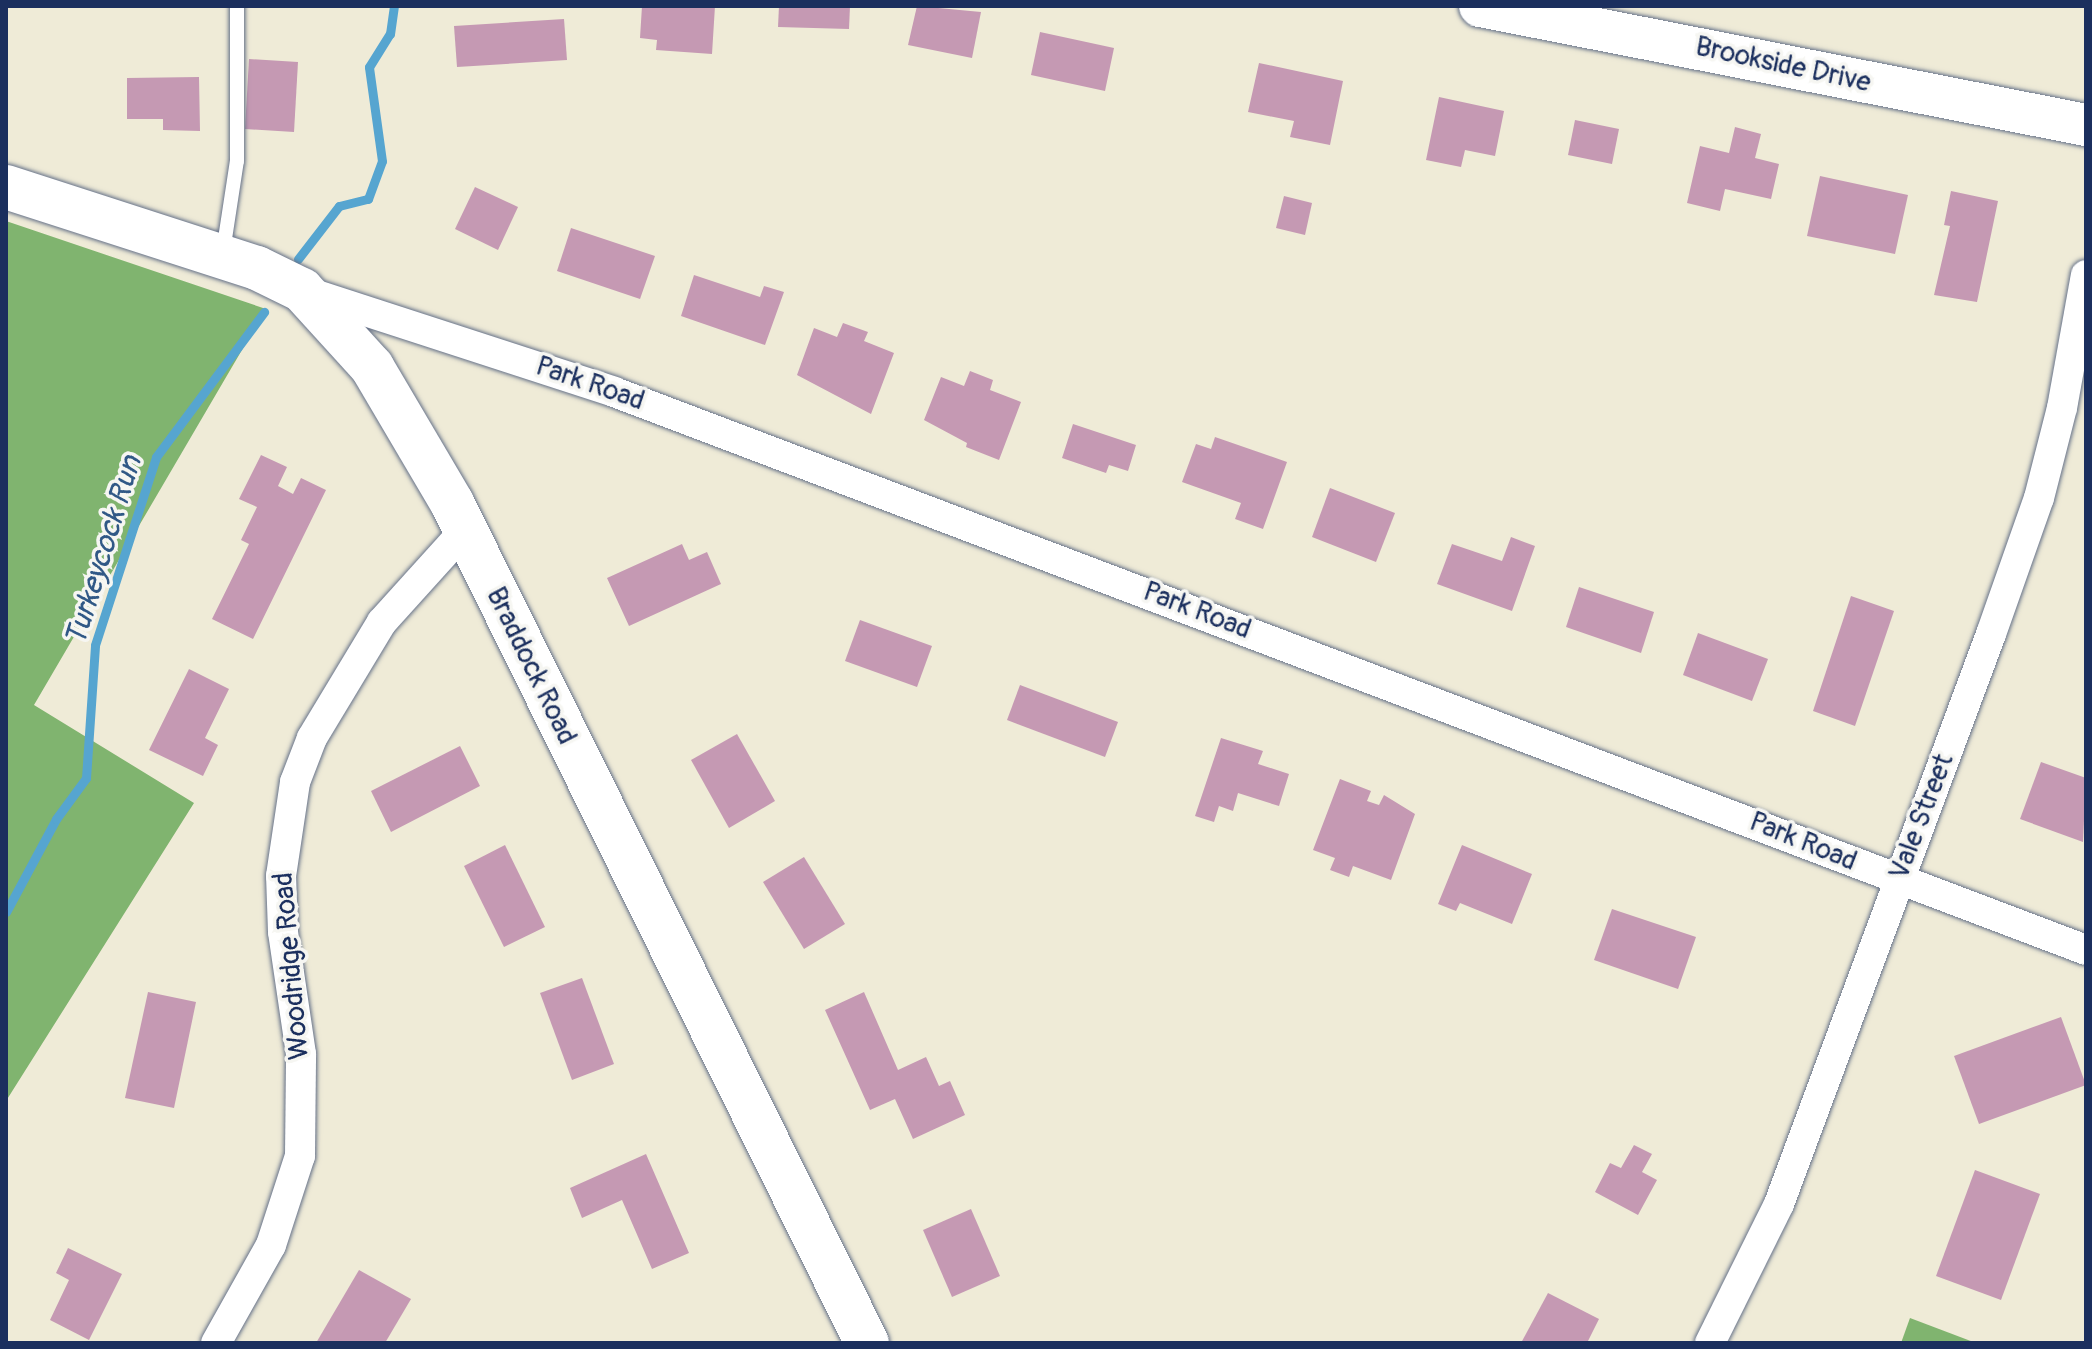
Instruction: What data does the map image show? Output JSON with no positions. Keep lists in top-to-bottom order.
{
  "streets": {
    "main road": ["Braddock Road"],
    "street": [
      "Brookside Drive",
      "Park Road",
      "Vale Street",
      "Woodridge Road"
    ]
  },
  "crossings": [
    ["Park Road", "Braddock Road"],
    ["Park Road", "Vale Street"],
    ["Braddock Road", "Woodridge Road"]
  ],
  "water": ["Turkeycock Run"]
}
